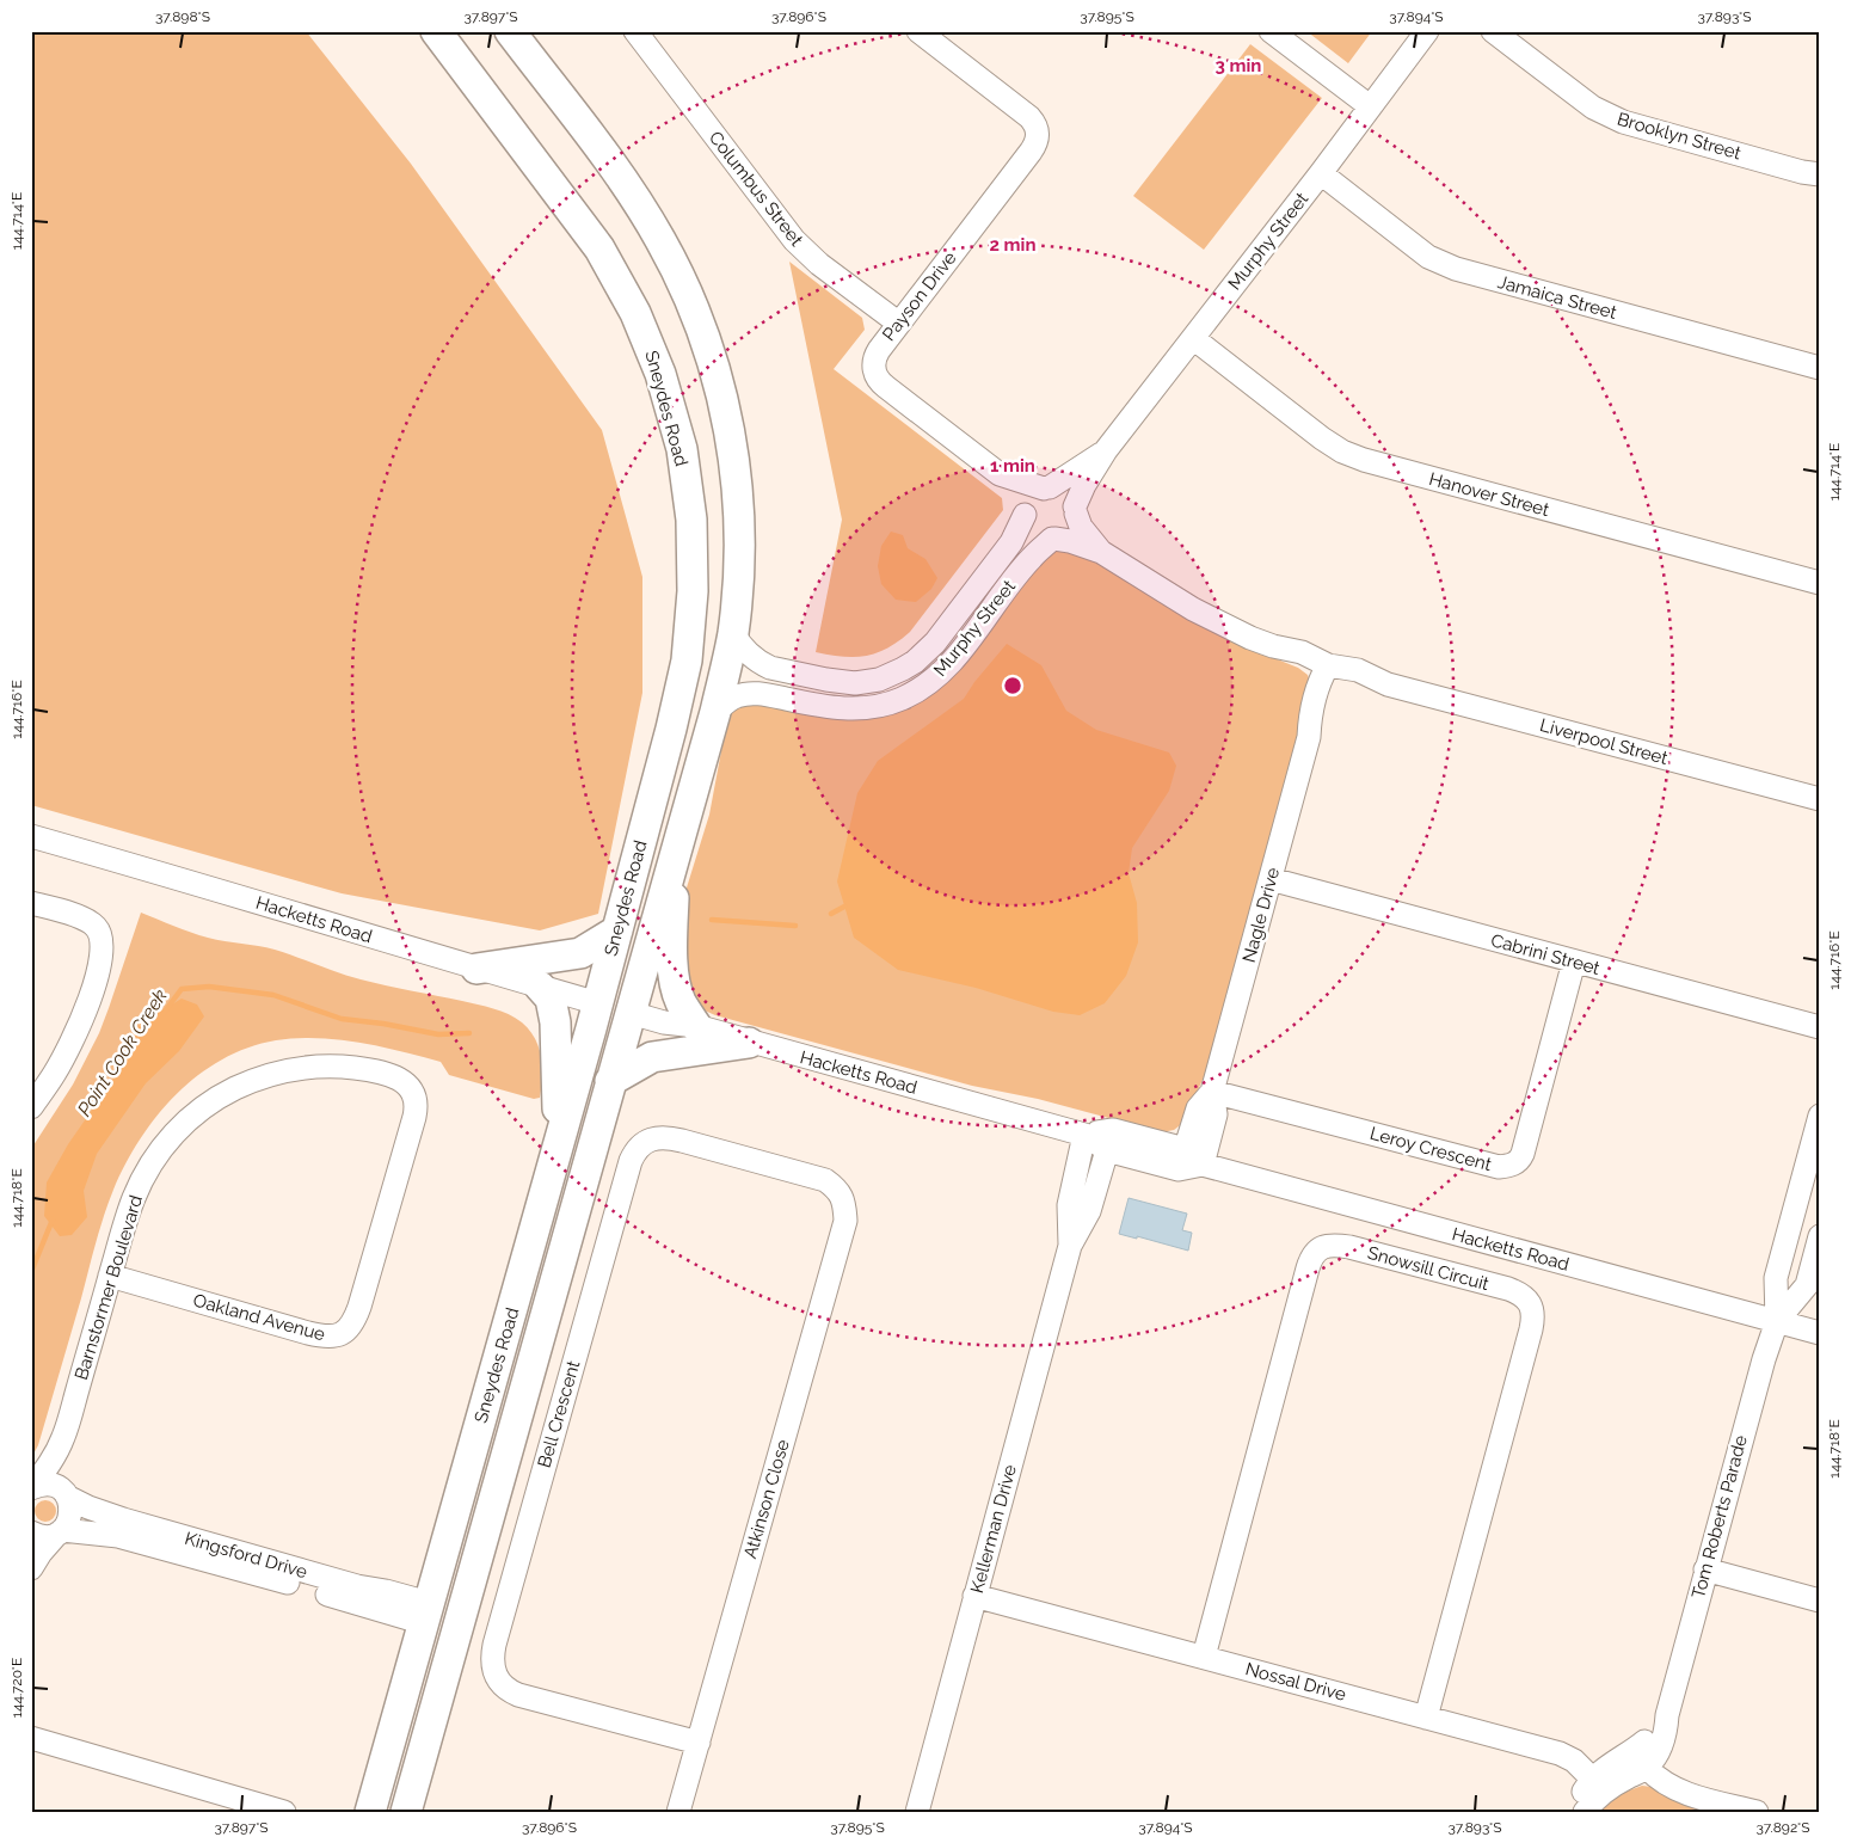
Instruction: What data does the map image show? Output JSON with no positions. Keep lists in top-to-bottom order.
{
  "streets": {
    "main road": ["Sneydes Road"],
    "street": [
      "Brooklyn Street",
      "Columbus Street",
      "Murphy Street",
      "Payson Drive",
      "Jamaica Street",
      "Hanover Street",
      "Liverpool Street",
      "Nagle Drive",
      "Hacketts Road",
      "Cabrini Street",
      "Leroy Crescent",
      "Snowsill Circuit",
      "Barnstormer Boulevard",
      "Oakland Avenue",
      "Bell Crescent",
      "Atkinson Close",
      "Tom Roberts Parade",
      "Kellerman Drive",
      "Kingsford Drive",
      "Nossal Drive"
    ]
  },
  "crossings": [
    ["Columbus Street", "Payson Drive"],
    ["Murphy Street", "Payson Drive"],
    ["Murphy Street", "Jamaica Street"],
    ["Murphy Street", "Sneydes Road"],
    ["Murphy Street", "Hanover Street"],
    ["Murphy Street", "Liverpool Street"],
    ["Payson Drive", "Liverpool Street"],
    ["Sneydes Road", "Hacketts Road"],
    ["Sneydes Road", "Kingsford Drive"],
    ["Liverpool Street", "Nagle Drive"],
    ["Nagle Drive", "Hacketts Road"],
    ["Nagle Drive", "Cabrini Street"],
    ["Nagle Drive", "Leroy Crescent"],
    ["Hacketts Road", "Tom Roberts Parade"],
    ["Hacketts Road", "Kellerman Drive"],
    ["Cabrini Street", "Leroy Crescent"],
    ["Snowsill Circuit", "Nossal Drive"],
    ["Barnstormer Boulevard", "Oakland Avenue"],
    ["Barnstormer Boulevard", "Kingsford Drive"],
    ["Bell Crescent", "Atkinson Close"],
    ["Tom Roberts Parade", "Nossal Drive"],
    ["Kellerman Drive", "Nossal Drive"]
  ],
  "water": ["Point Cook Creek"],
  "coordinates": [
    "37.898°S",
    "37.897°S",
    "37.896°S",
    "37.895°S",
    "37.894°S",
    "37.893°S",
    "144.714°E",
    "144.716°E",
    "144.718°E",
    "144.720°E",
    "37.892°S"
  ],
  "rings": ["3 min", "2 min", "1 min"]
}
